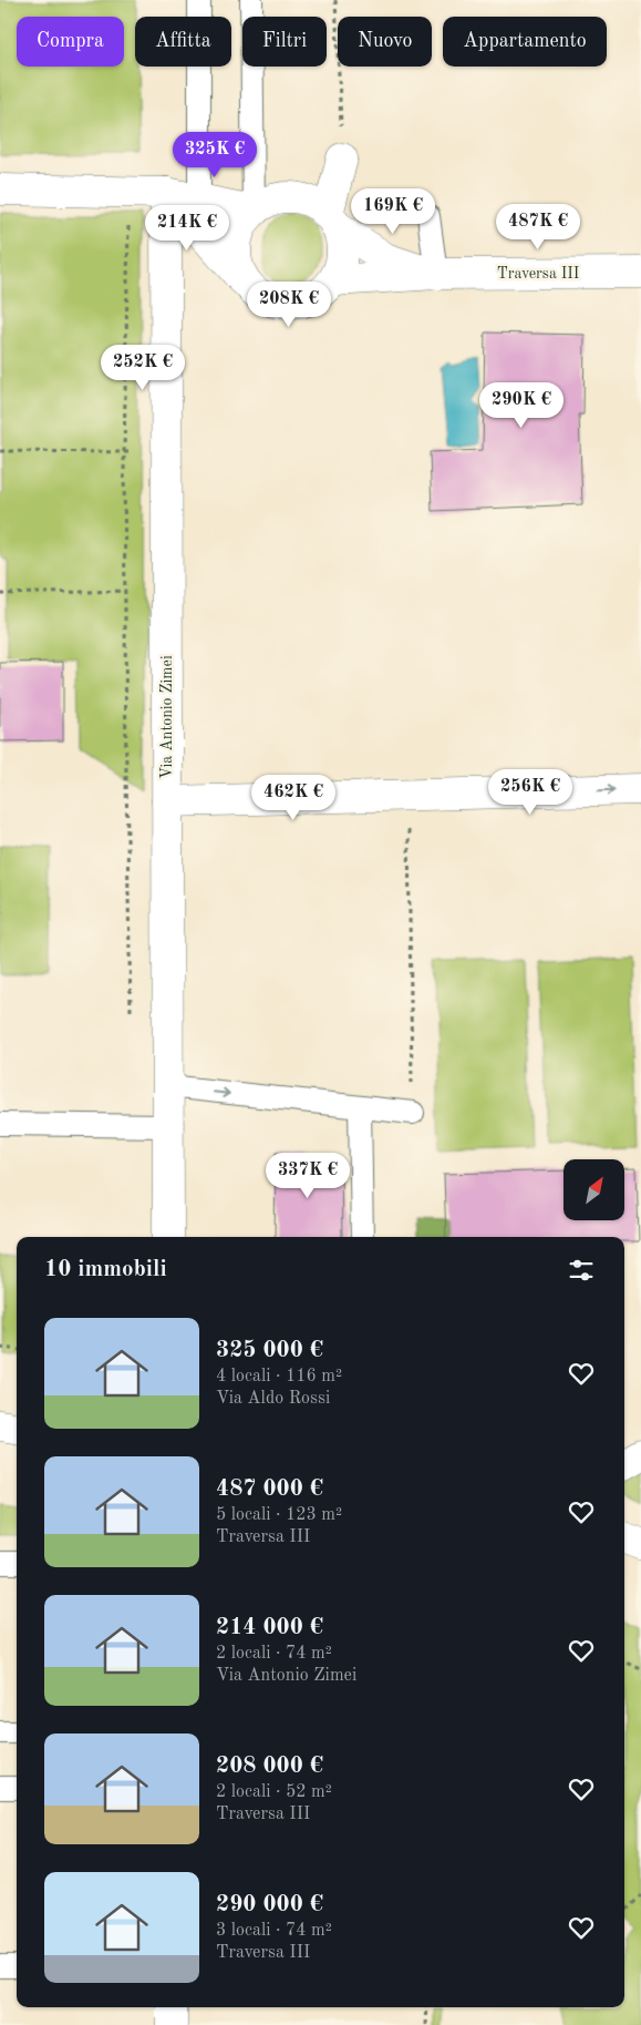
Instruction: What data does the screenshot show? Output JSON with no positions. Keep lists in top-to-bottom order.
{
  "streets": {
    "street": ["Traversa III", "Via Antonio Zimei"]
  },
  "north": "top right",
  "page": {
    "chip": [
      "Compra",
      "Affitta",
      "Filtri",
      "Nuovo",
      "Appartamento"
    ],
    "price": [
      "325K €",
      "169K €",
      "487K €",
      "214K €",
      "208K €",
      "252K €",
      "290K €",
      "256K €",
      "462K €",
      "337K €"
    ],
    "heading": "10 immobili",
    "list": [
      {
        "name": "325 000 €",
        "note": "4 locali · 116 m² · Via Aldo Rossi"
      },
      {
        "name": "487 000 €",
        "note": "5 locali · 123 m² · Traversa III"
      },
      {
        "name": "214 000 €",
        "note": "2 locali · 74 m² · Via Antonio Zimei"
      },
      {
        "name": "208 000 €",
        "note": "2 locali · 52 m² · Traversa III"
      },
      {
        "name": "290 000 €",
        "note": "3 locali · 74 m² · Traversa III"
      }
    ]
  }
}
